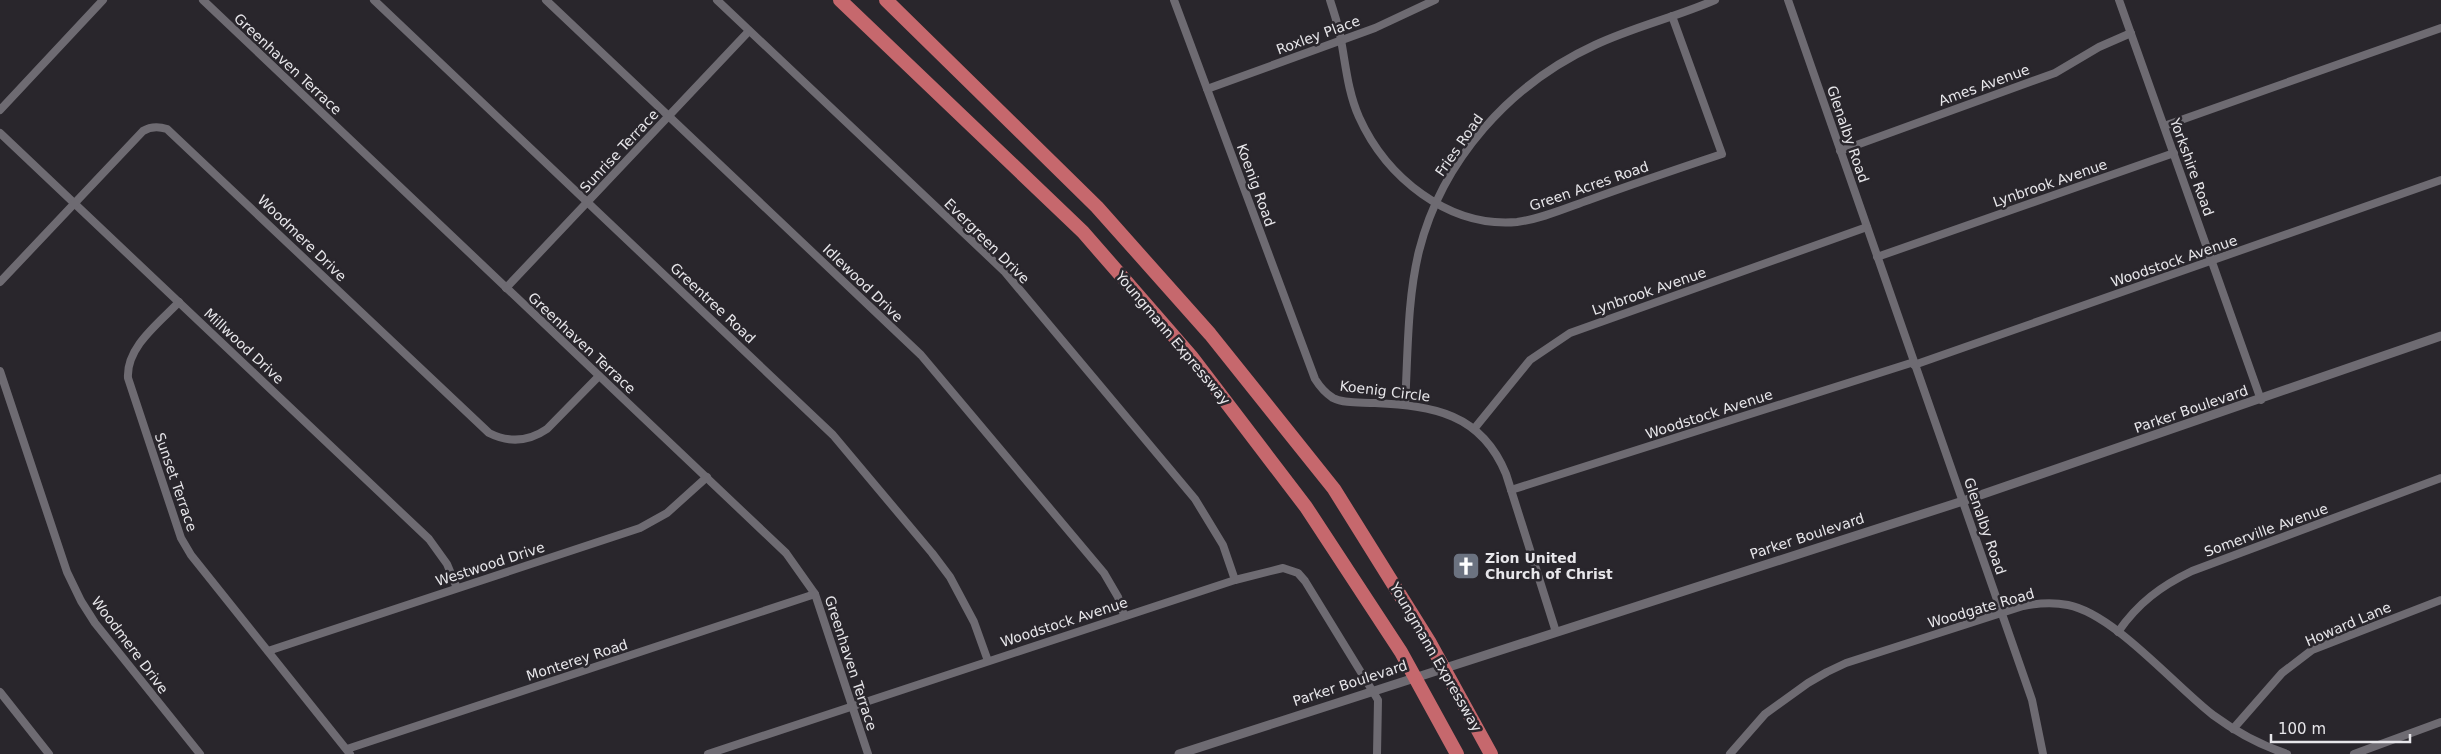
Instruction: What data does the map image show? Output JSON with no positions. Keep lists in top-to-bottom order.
{
  "streets": {
    "highway": ["Youngmann Expressway"],
    "street": [
      "Roxley Place",
      "Greenhaven Terrace",
      "Ames Avenue",
      "Glenalby Road",
      "Fries Road",
      "Sunrise Terrace",
      "Yorkshire Road",
      "Lynbrook Avenue",
      "Koenig Road",
      "Green Acres Road",
      "Woodmere Drive",
      "Evergreen Drive",
      "Woodstock Avenue",
      "Idlewood Drive",
      "Greentree Road",
      "Millwood Drive",
      "Koenig Circle",
      "Parker Boulevard",
      "Sunset Terrace",
      "Somerville Avenue",
      "Westwood Drive",
      "Woodgate Road",
      "Howard Lane",
      "Monterey Road"
    ]
  },
  "crossings": [
    ["Roxley Place", "Koenig Road"],
    ["Roxley Place", "Green Acres Road"],
    ["Greenhaven Terrace", "Sunrise Terrace"],
    ["Greenhaven Terrace", "Woodmere Drive"],
    ["Greenhaven Terrace", "Woodstock Avenue"],
    ["Greenhaven Terrace", "Westwood Drive"],
    ["Greenhaven Terrace", "Monterey Road"],
    ["Ames Avenue", "Glenalby Road"],
    ["Ames Avenue", "Yorkshire Road"],
    ["Glenalby Road", "Lynbrook Avenue"],
    ["Glenalby Road", "Woodstock Avenue"],
    ["Glenalby Road", "Parker Boulevard"],
    ["Glenalby Road", "Woodgate Road"],
    ["Fries Road", "Green Acres Road"],
    ["Fries Road", "Koenig Circle"],
    ["Sunrise Terrace", "Evergreen Drive"],
    ["Sunrise Terrace", "Idlewood Drive"],
    ["Sunrise Terrace", "Greentree Road"],
    ["Yorkshire Road", "Lynbrook Avenue"],
    ["Yorkshire Road", "Woodstock Avenue"],
    ["Yorkshire Road", "Parker Boulevard"],
    ["Lynbrook Avenue", "Koenig Circle"],
    ["Koenig Road", "Koenig Circle"],
    ["Woodmere Drive", "Millwood Drive"],
    ["Evergreen Drive", "Woodstock Avenue"],
    ["Woodstock Avenue", "Idlewood Drive"],
    ["Woodstock Avenue", "Greentree Road"],
    ["Woodstock Avenue", "Koenig Circle"],
    ["Woodstock Avenue", "Parker Boulevard"],
    ["Millwood Drive", "Sunset Terrace"],
    ["Millwood Drive", "Westwood Drive"],
    ["Koenig Circle", "Parker Boulevard"],
    ["Sunset Terrace", "Westwood Drive"],
    ["Sunset Terrace", "Monterey Road"],
    ["Somerville Avenue", "Woodgate Road"],
    ["Woodgate Road", "Howard Lane"]
  ],
  "places": {
    "church": ["Zion United Church of Christ"]
  },
  "scale_bar": "100 m"
}
